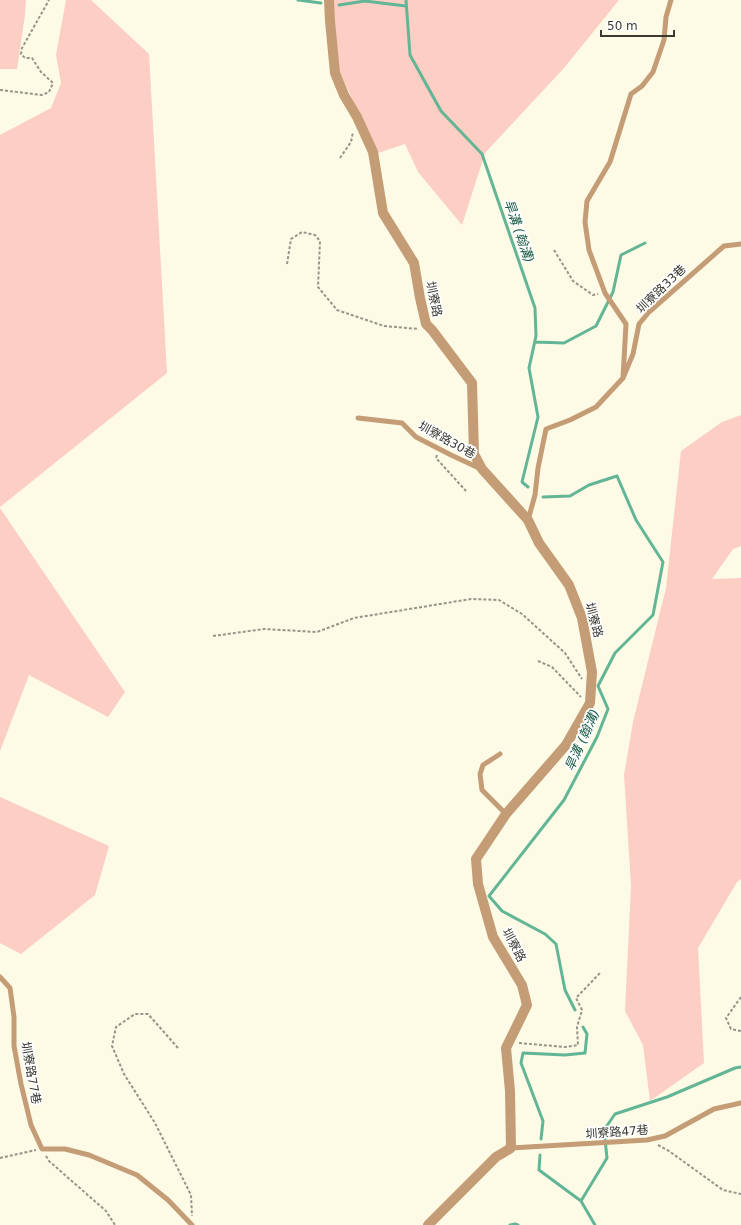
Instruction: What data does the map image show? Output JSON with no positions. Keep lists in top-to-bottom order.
{
  "streets": {
    "street": ["圳寮路"],
    "lane": [
      "圳寮路33巷",
      "圳寮路30巷",
      "圳寮路77巷",
      "圳寮路47巷"
    ]
  },
  "crossings": [
    ["圳寮路33巷", "圳寮路"],
    ["圳寮路", "圳寮路30巷"],
    ["圳寮路", "圳寮路47巷"]
  ],
  "water": ["旱溝 (翰溝)"],
  "scale_bar": "50 m"
}
